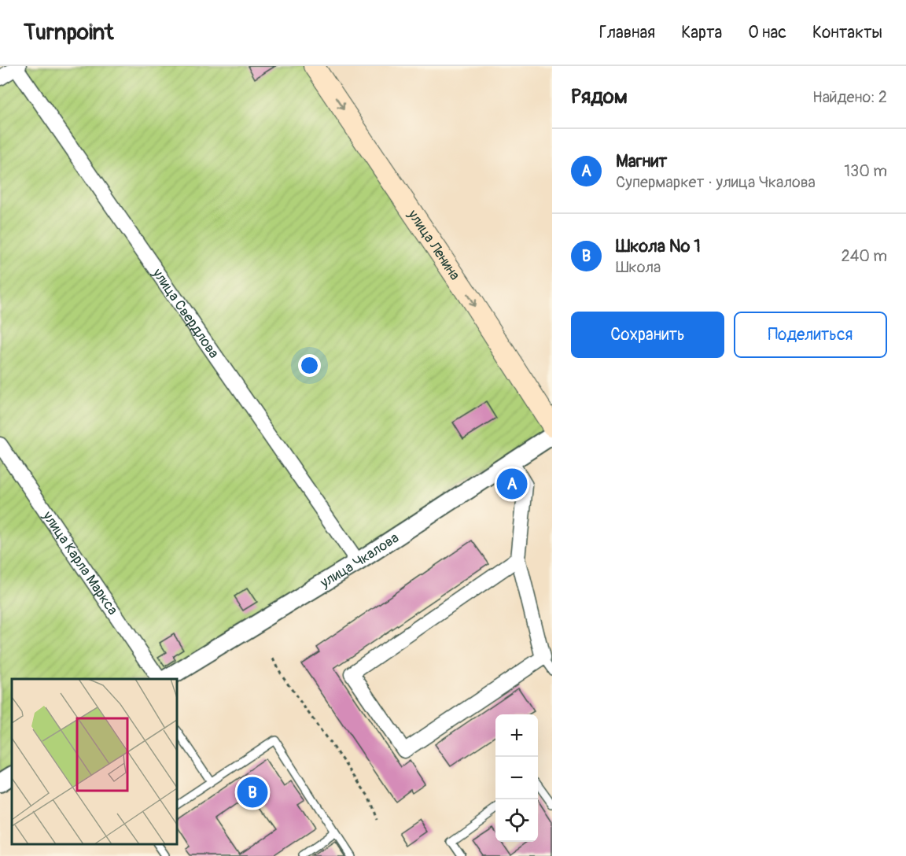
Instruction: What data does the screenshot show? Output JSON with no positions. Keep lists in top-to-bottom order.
{
  "streets": {
    "main road": ["улица Ленина"],
    "street": ["улица Свердлова", "улица Чкалова", "улица Карла Маркса"]
  },
  "crossings": [
    ["улица Свердлова", "улица Чкалова"]
  ],
  "one_way": ["улица Ленина"],
  "page": {
    "header": "Turnpoint",
    "nav": [
      "Главная",
      "Карта",
      "О нас",
      "Контакты"
    ],
    "heading": ["Рядом", "Найдено: 2"],
    "list": [
      {
        "mark": "A",
        "name": "Магнит",
        "note": "Супермаркет · улица Чкалова",
        "value": "130 m"
      },
      {
        "mark": "B",
        "name": "Школа № 1",
        "note": "Школа",
        "value": "240 m"
      }
    ],
    "buttons": ["Сохранить", "Поделиться"],
    "pins": ["A", "B"],
    "map_buttons": ["+", "−"]
  }
}
